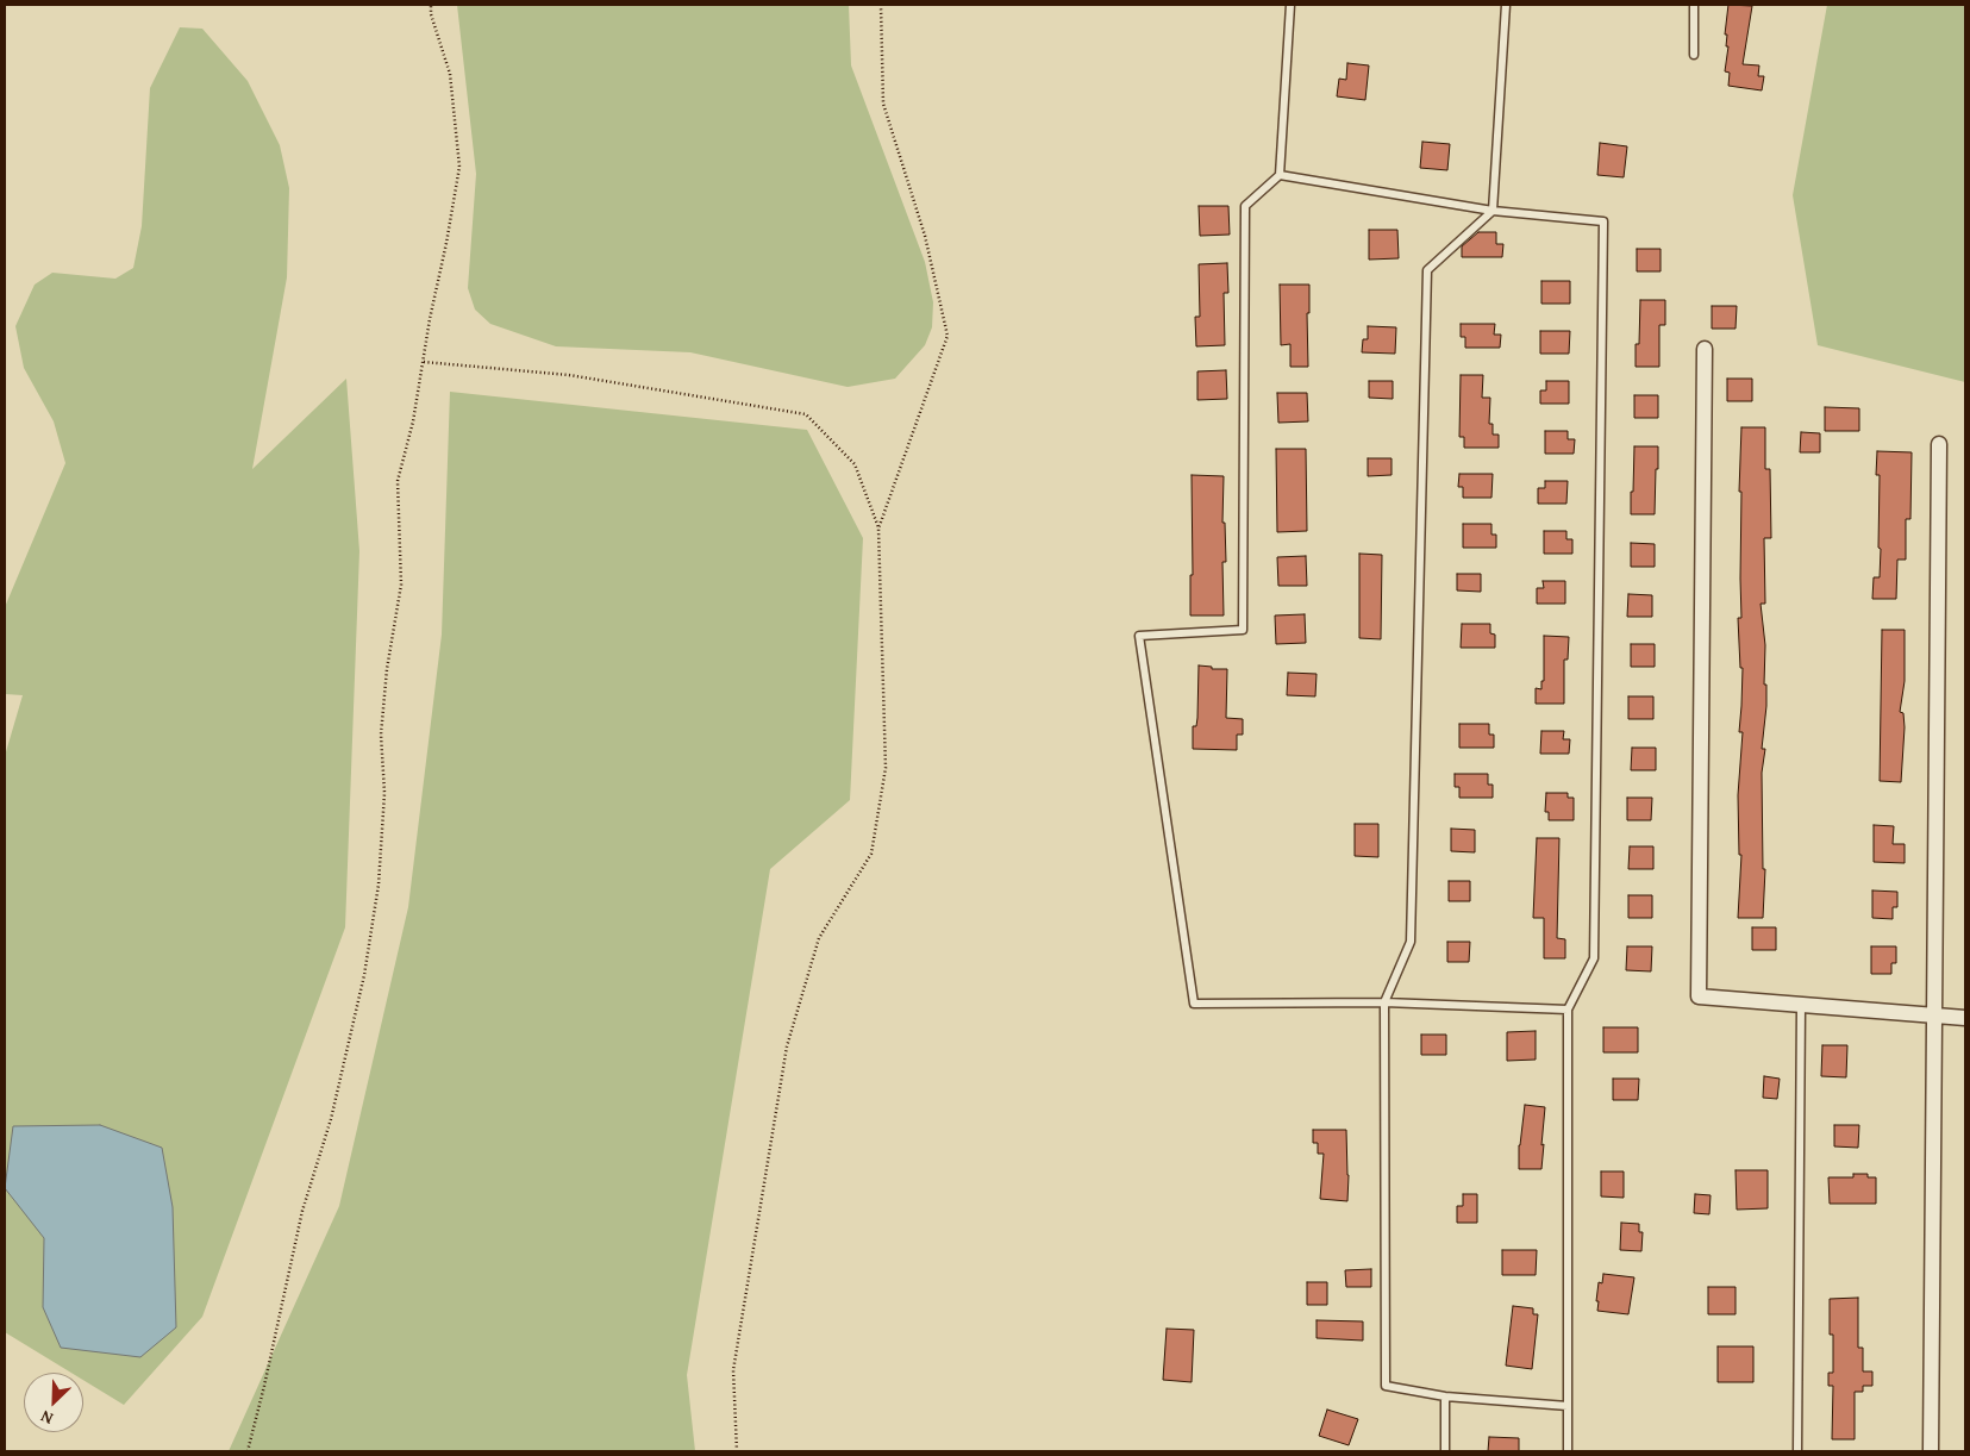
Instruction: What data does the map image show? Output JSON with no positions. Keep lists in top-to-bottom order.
{
  "north": "bottom left"
}
